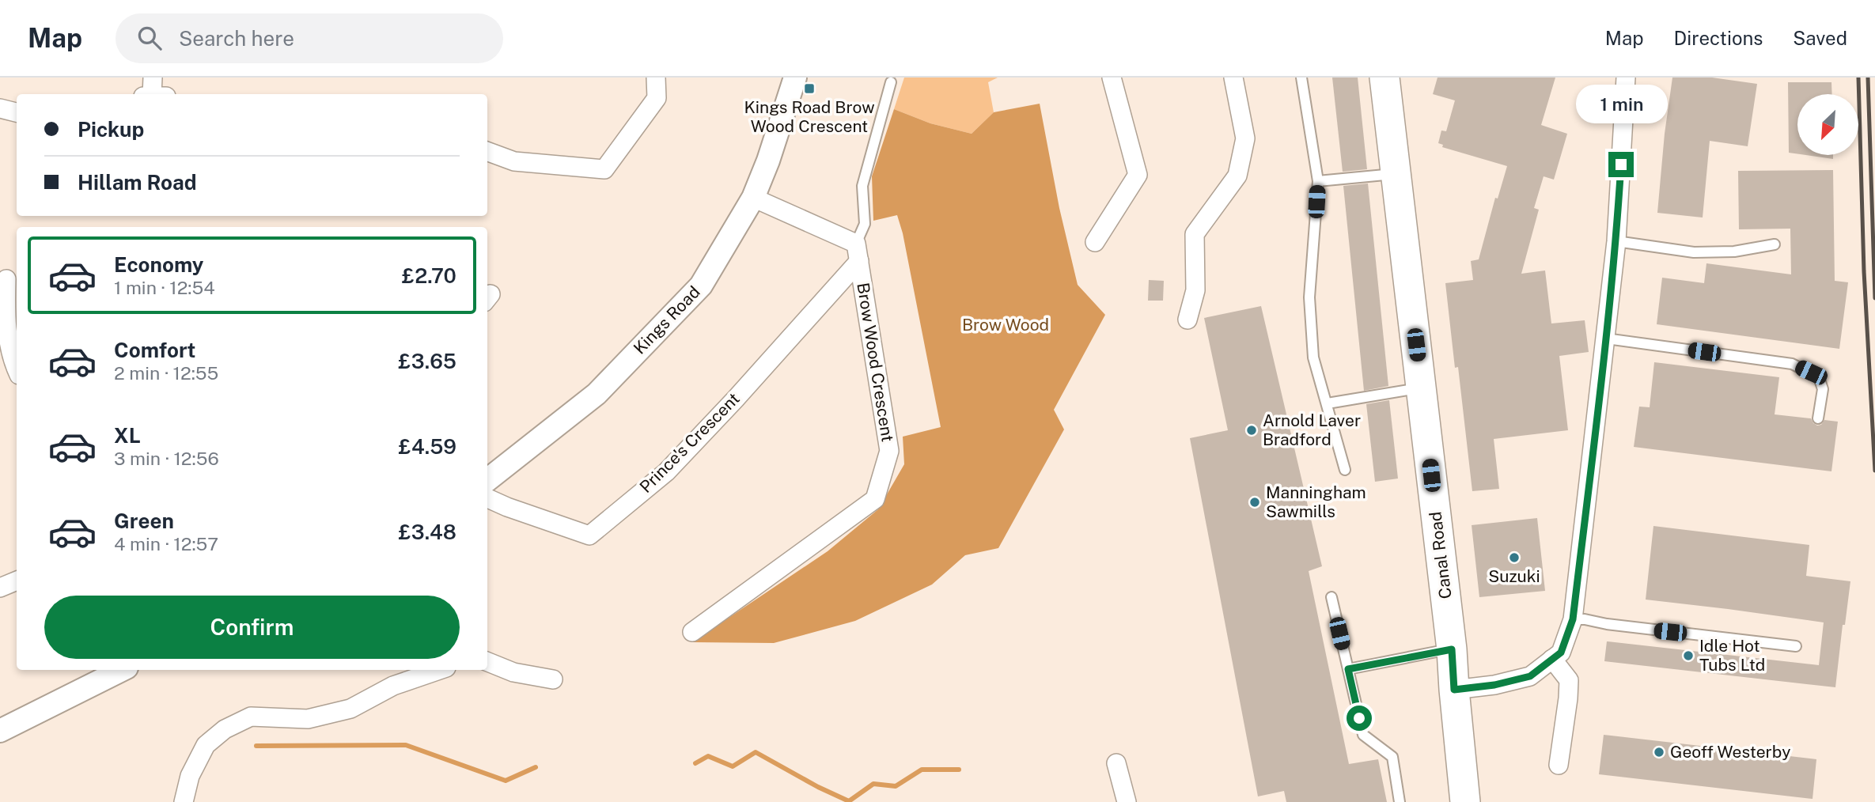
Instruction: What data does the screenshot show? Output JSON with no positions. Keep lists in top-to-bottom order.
{
  "streets": {
    "main road": ["Canal Road"],
    "street": ["Kings Road", "Brow Wood Crescent", "Prince's Crescent"]
  },
  "crossings": [
    ["Brow Wood Crescent", "Prince's Crescent"]
  ],
  "parks": ["Brow Wood"],
  "places": {
    "transit": ["Kings Road Brow Wood Crescent"],
    "other": [
      "Arnold Laver Bradford",
      "Manningham Sawmills",
      "Suzuki",
      "Idle Hot Tubs Ltd",
      "Geoff Westerby"
    ]
  },
  "north": "bottom left",
  "page": {
    "header": "Map",
    "search": "Search here",
    "nav": ["Map", "Directions", "Saved"],
    "bubble": "1 min",
    "banner": ["Pickup", "Hillam Road"],
    "list": [
      {
        "name": "Economy",
        "note": "1 min · 12:54",
        "value": "£2.70"
      },
      {
        "name": "Comfort",
        "note": "2 min · 12:55",
        "value": "£3.65"
      },
      {
        "name": "XL",
        "note": "3 min · 12:56",
        "value": "£4.59"
      },
      {
        "name": "Green",
        "note": "4 min · 12:57",
        "value": "£3.48"
      }
    ],
    "buttons": "Confirm"
  }
}
